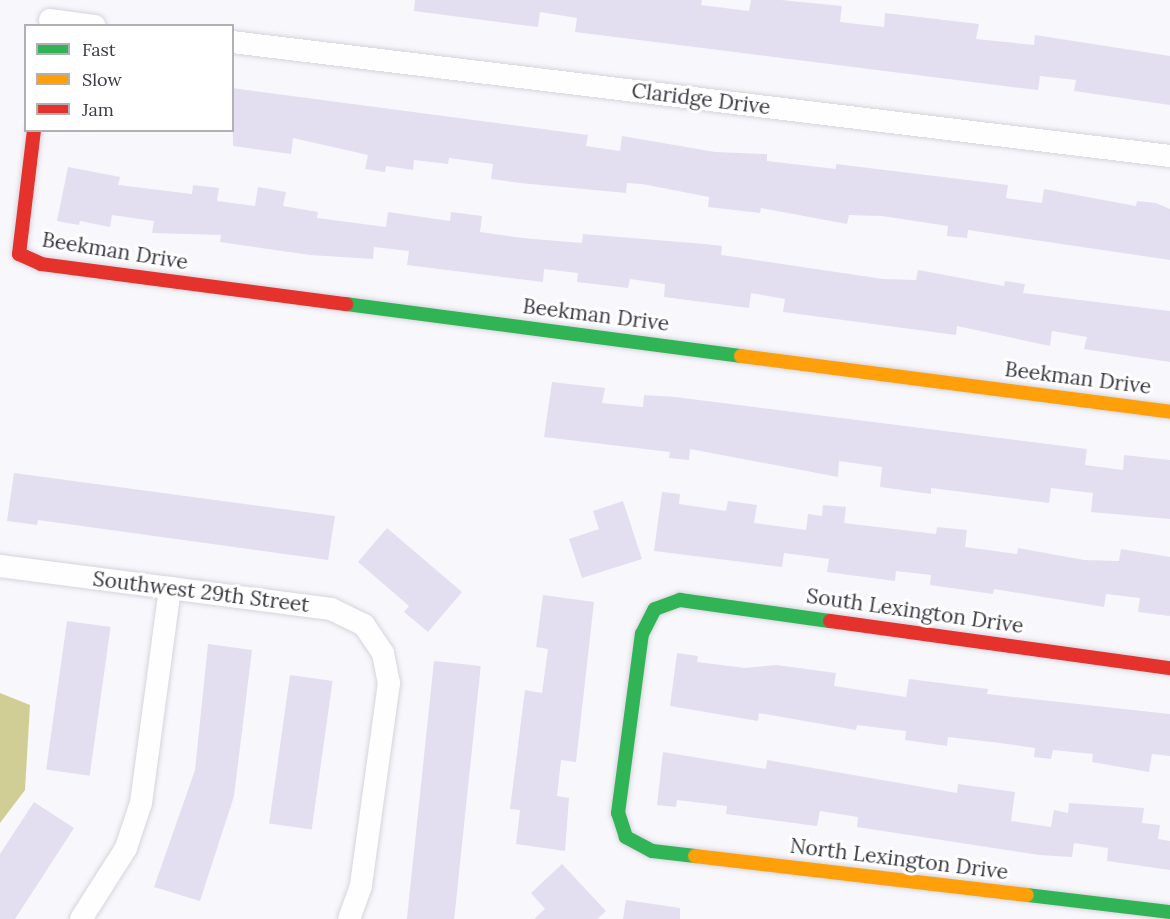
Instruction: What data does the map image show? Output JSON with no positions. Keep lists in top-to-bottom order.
{
  "streets": {
    "street": [
      "Claridge Drive",
      "Beekman Drive",
      "Southwest 29th Street",
      "South Lexington Drive",
      "North Lexington Drive"
    ]
  },
  "crossings": [
    ["South Lexington Drive", "North Lexington Drive"]
  ],
  "legend": ["Fast", "Slow", "Jam"]
}
